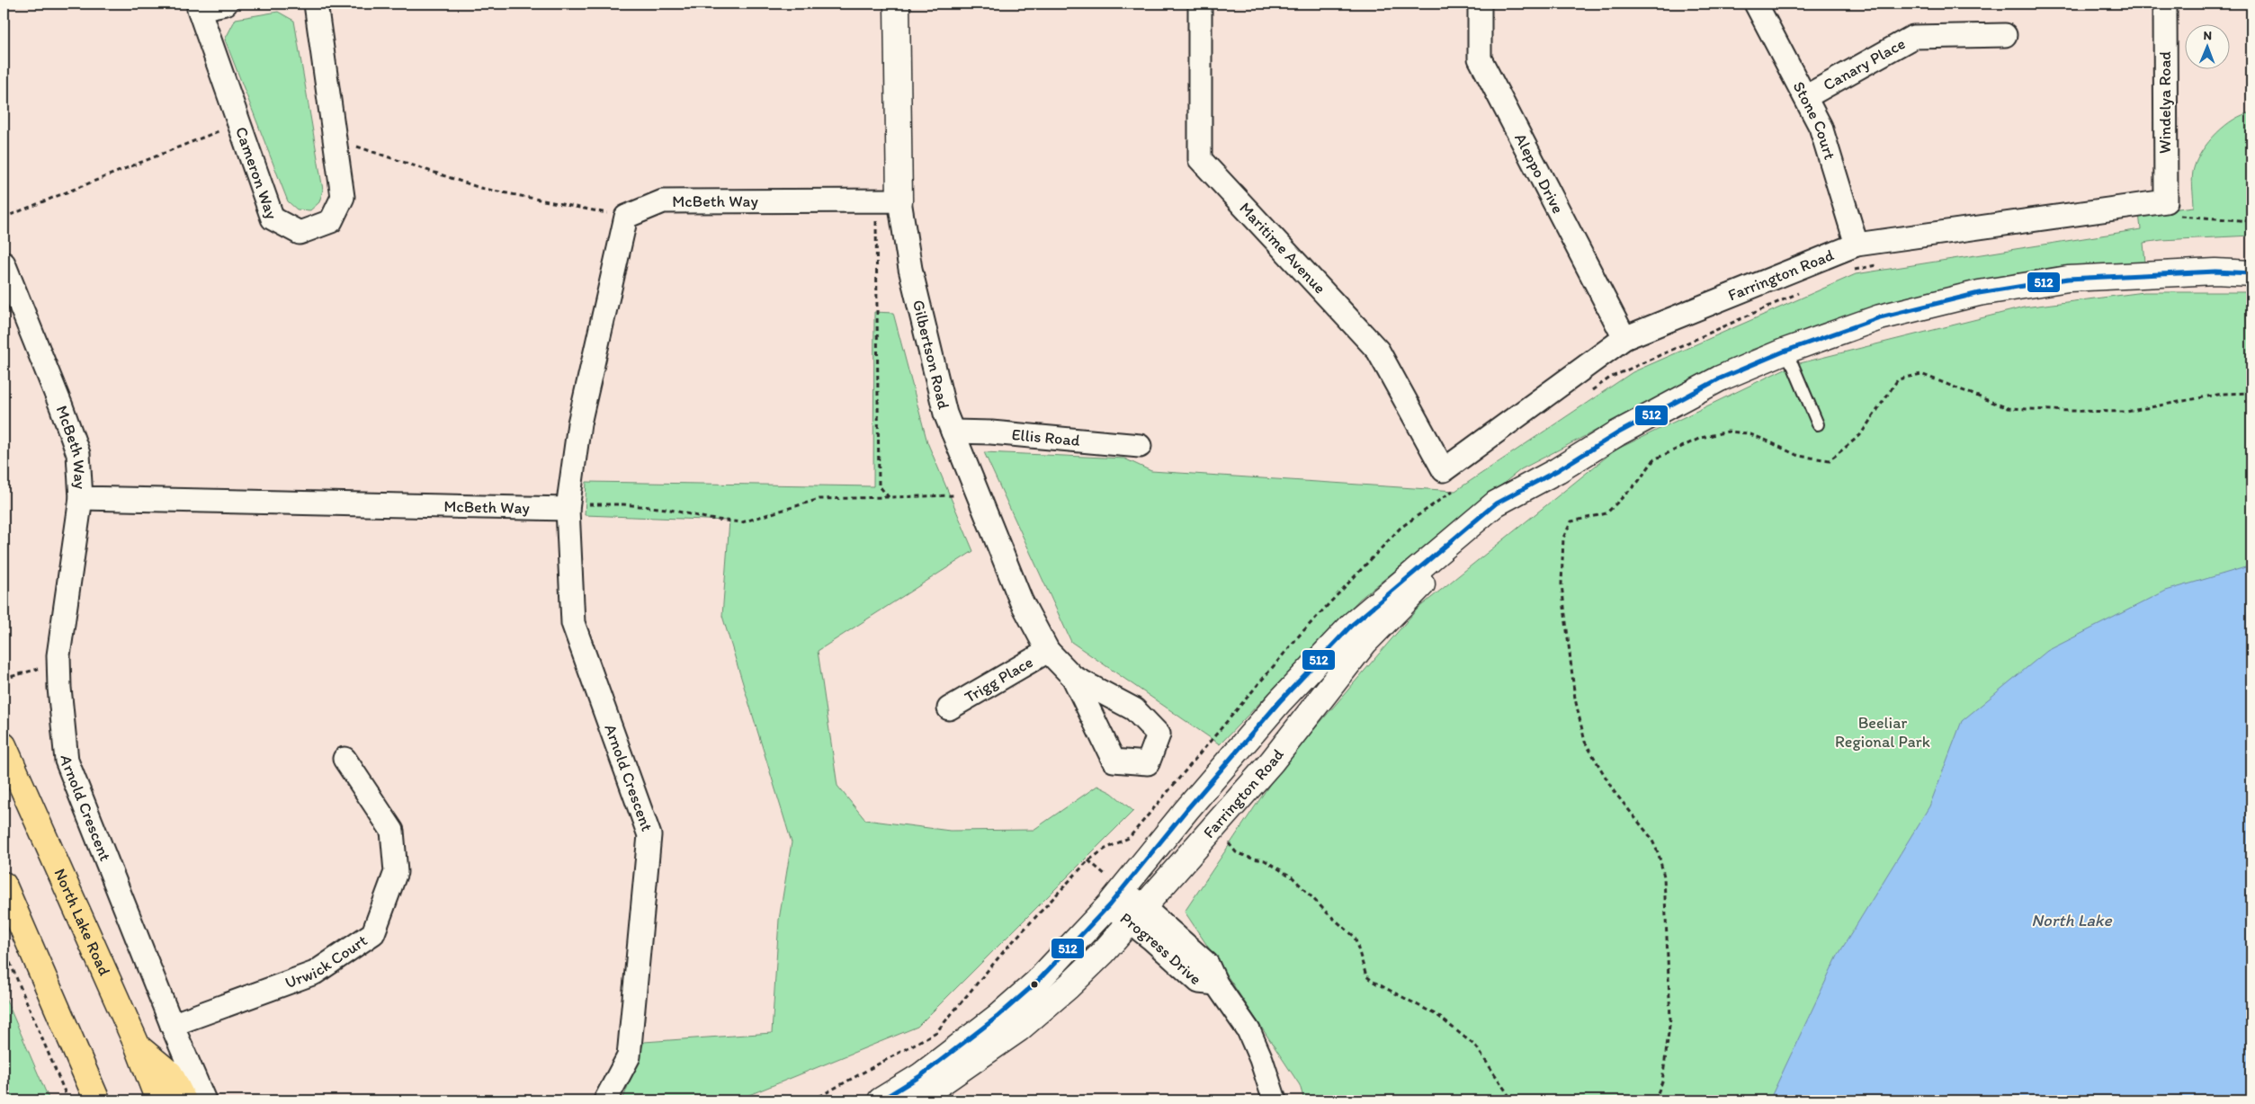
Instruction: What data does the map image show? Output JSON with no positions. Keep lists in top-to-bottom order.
{
  "streets": {
    "main road": ["Farrington Road", "Gilbertson Road", "North Lake Road"],
    "street": [
      "Canary Place",
      "Windelya Road",
      "Stone Court",
      "Cameron Way",
      "Aleppo Drive",
      "McBeth Way",
      "Maritime Avenue",
      "Ellis Road",
      "Trigg Place",
      "Arnold Crescent",
      "Progress Drive",
      "Urwick Court"
    ]
  },
  "crossings": [
    ["Canary Place", "Stone Court"],
    ["Windelya Road", "Farrington Road"],
    ["Stone Court", "Farrington Road"],
    ["Aleppo Drive", "Farrington Road"],
    ["McBeth Way", "Gilbertson Road"],
    ["McBeth Way", "Arnold Crescent"],
    ["Maritime Avenue", "Farrington Road"],
    ["Farrington Road", "Progress Drive"],
    ["Gilbertson Road", "Ellis Road"],
    ["Gilbertson Road", "Trigg Place"],
    ["Arnold Crescent", "Urwick Court"]
  ],
  "water": ["North Lake"],
  "parks": ["Beeliar Regional Park"],
  "lines": ["transit line 512"],
  "north": "top"
}
